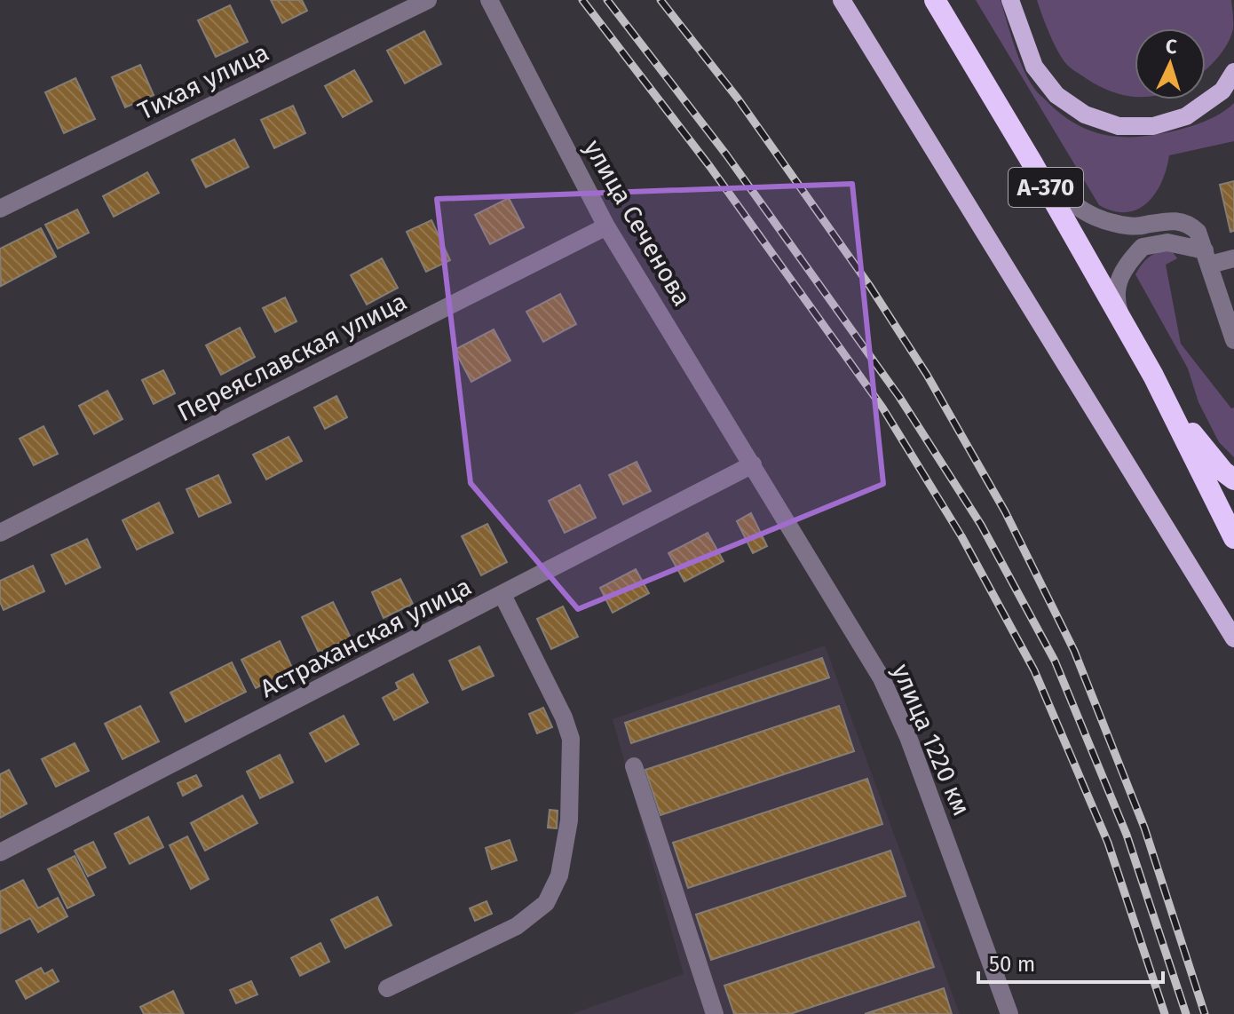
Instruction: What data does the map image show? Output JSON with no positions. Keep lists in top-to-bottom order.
{
  "streets": {
    "highway": ["А-370"],
    "street": [
      "Тихая улица",
      "улица Сеченова",
      "Переяславская улица",
      "Астраханская улица",
      "улица 1220 км"
    ]
  },
  "crossings": [
    ["улица Сеченова", "Переяславская улица"],
    ["улица Сеченова", "Астраханская улица"],
    ["улица Сеченова", "улица 1220 км"],
    ["Астраханская улица", "улица 1220 км"]
  ],
  "scale_bar": "50 m",
  "north": "top"
}
